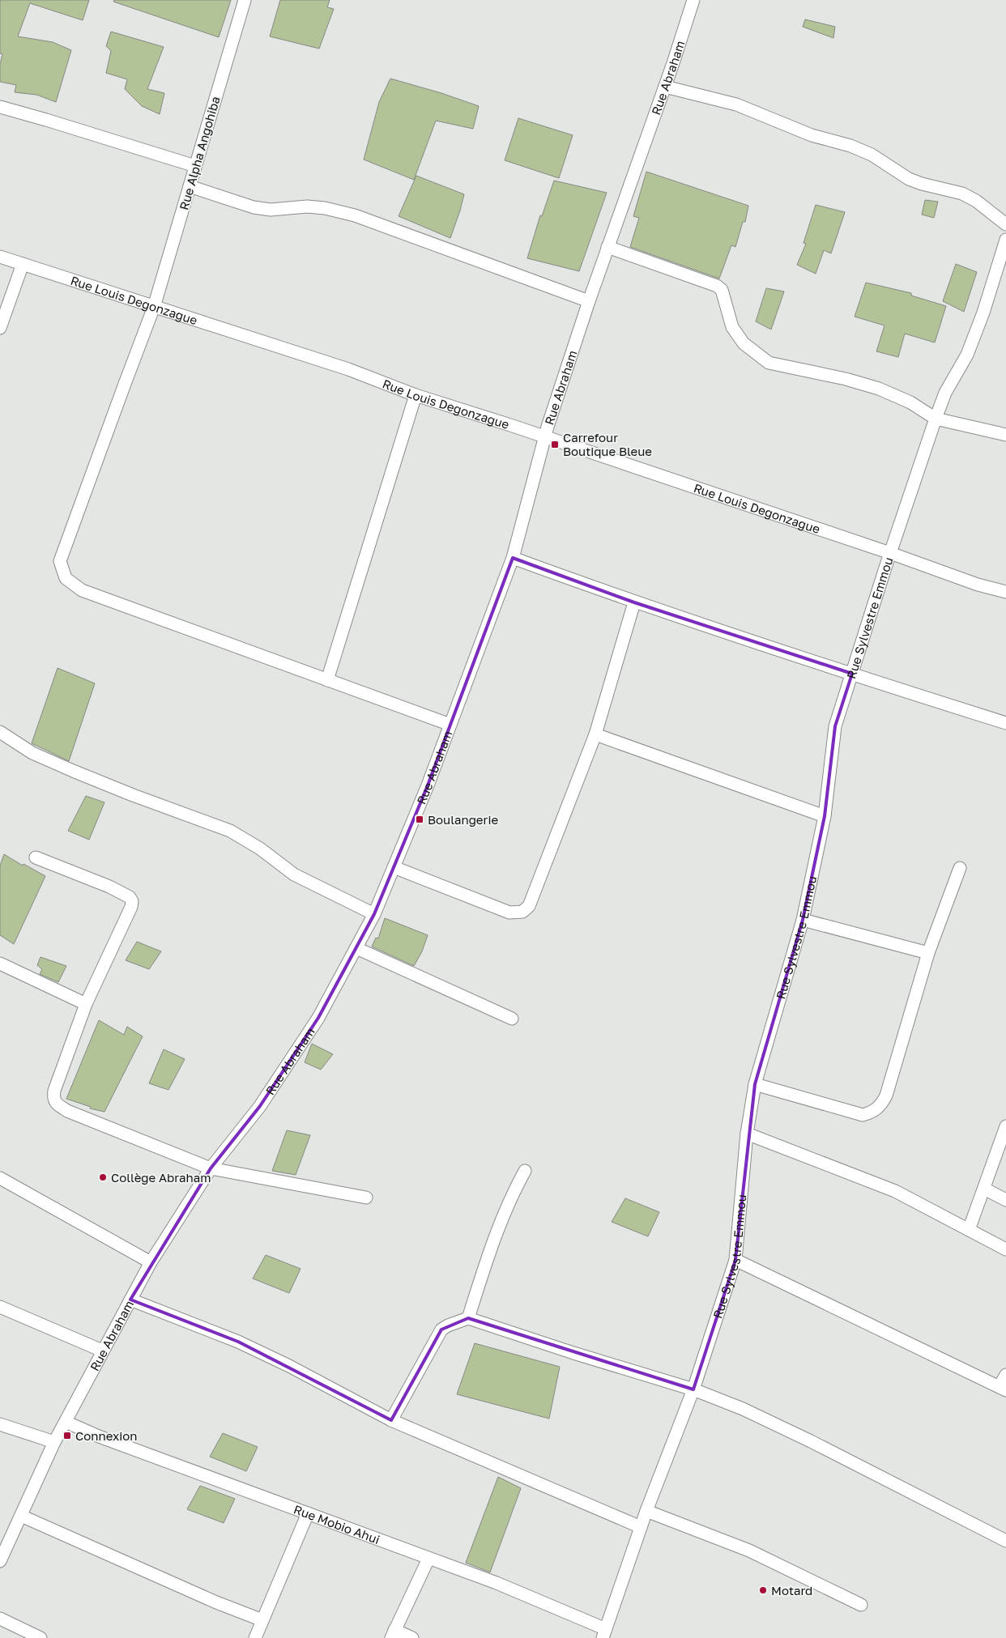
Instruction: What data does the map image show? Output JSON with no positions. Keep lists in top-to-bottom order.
{
  "streets": {
    "street": [
      "Rue Abraham",
      "Rue Alpha Angohiba",
      "Rue Louis Degonzague",
      "Rue Sylvestre Emmou",
      "Rue Mobio Ahui"
    ]
  },
  "crossings": [
    ["Rue Abraham", "Rue Alpha Angohiba"],
    ["Rue Abraham", "Rue Louis Degonzague"],
    ["Rue Abraham", "Rue Mobio Ahui"],
    ["Rue Alpha Angohiba", "Rue Louis Degonzague"],
    ["Rue Louis Degonzague", "Rue Sylvestre Emmou"],
    ["Rue Sylvestre Emmou", "Rue Mobio Ahui"]
  ],
  "places": {
    "transit": ["Carrefour Boutique Bleue", "Boulangerie", "Connexion"],
    "other": ["Collège Abraham", "Motard"]
  }
}
